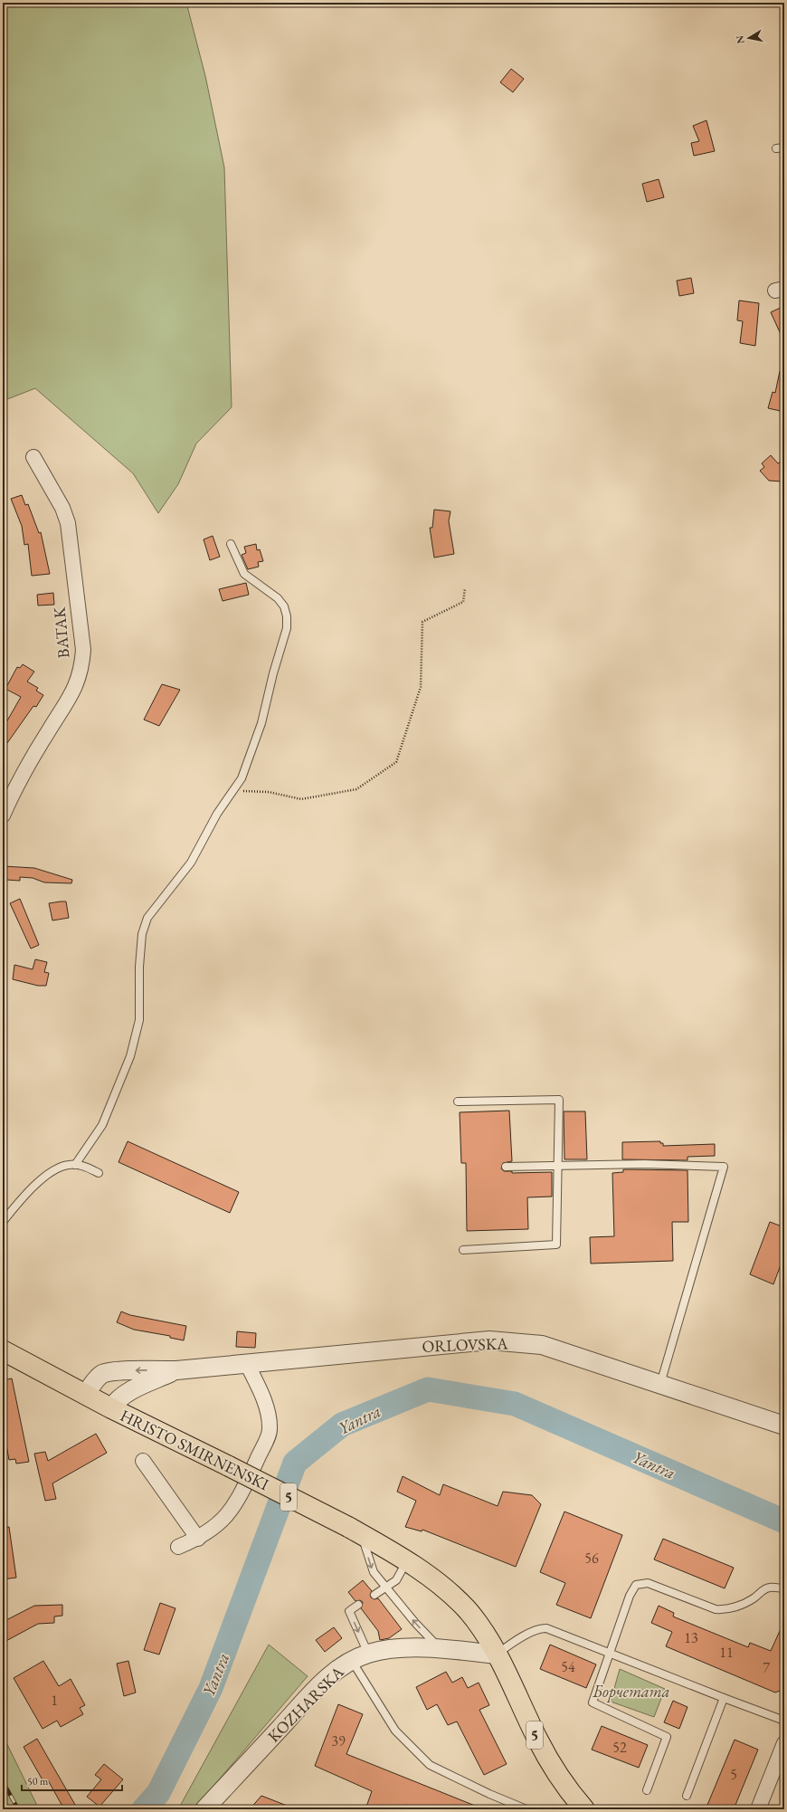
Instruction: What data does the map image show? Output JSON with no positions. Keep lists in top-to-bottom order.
{
  "streets": {
    "main road": ["HRISTO SMIRNENSKI", "5"],
    "street": ["BATAK", "ORLOVSKA", "KOZHARSKA"]
  },
  "crossings": [
    ["ORLOVSKA", "HRISTO SMIRNENSKI"],
    ["ORLOVSKA", "5"],
    ["HRISTO SMIRNENSKI", "5"],
    ["HRISTO SMIRNENSKI", "KOZHARSKA"]
  ],
  "water": ["Yantra"],
  "parks": ["Борчетата"],
  "house_numbers": [
    "56",
    "13",
    "11",
    "54",
    "7",
    "1",
    "39",
    "52",
    "5"
  ],
  "scale_bar": "50 m",
  "north": "left"
}
